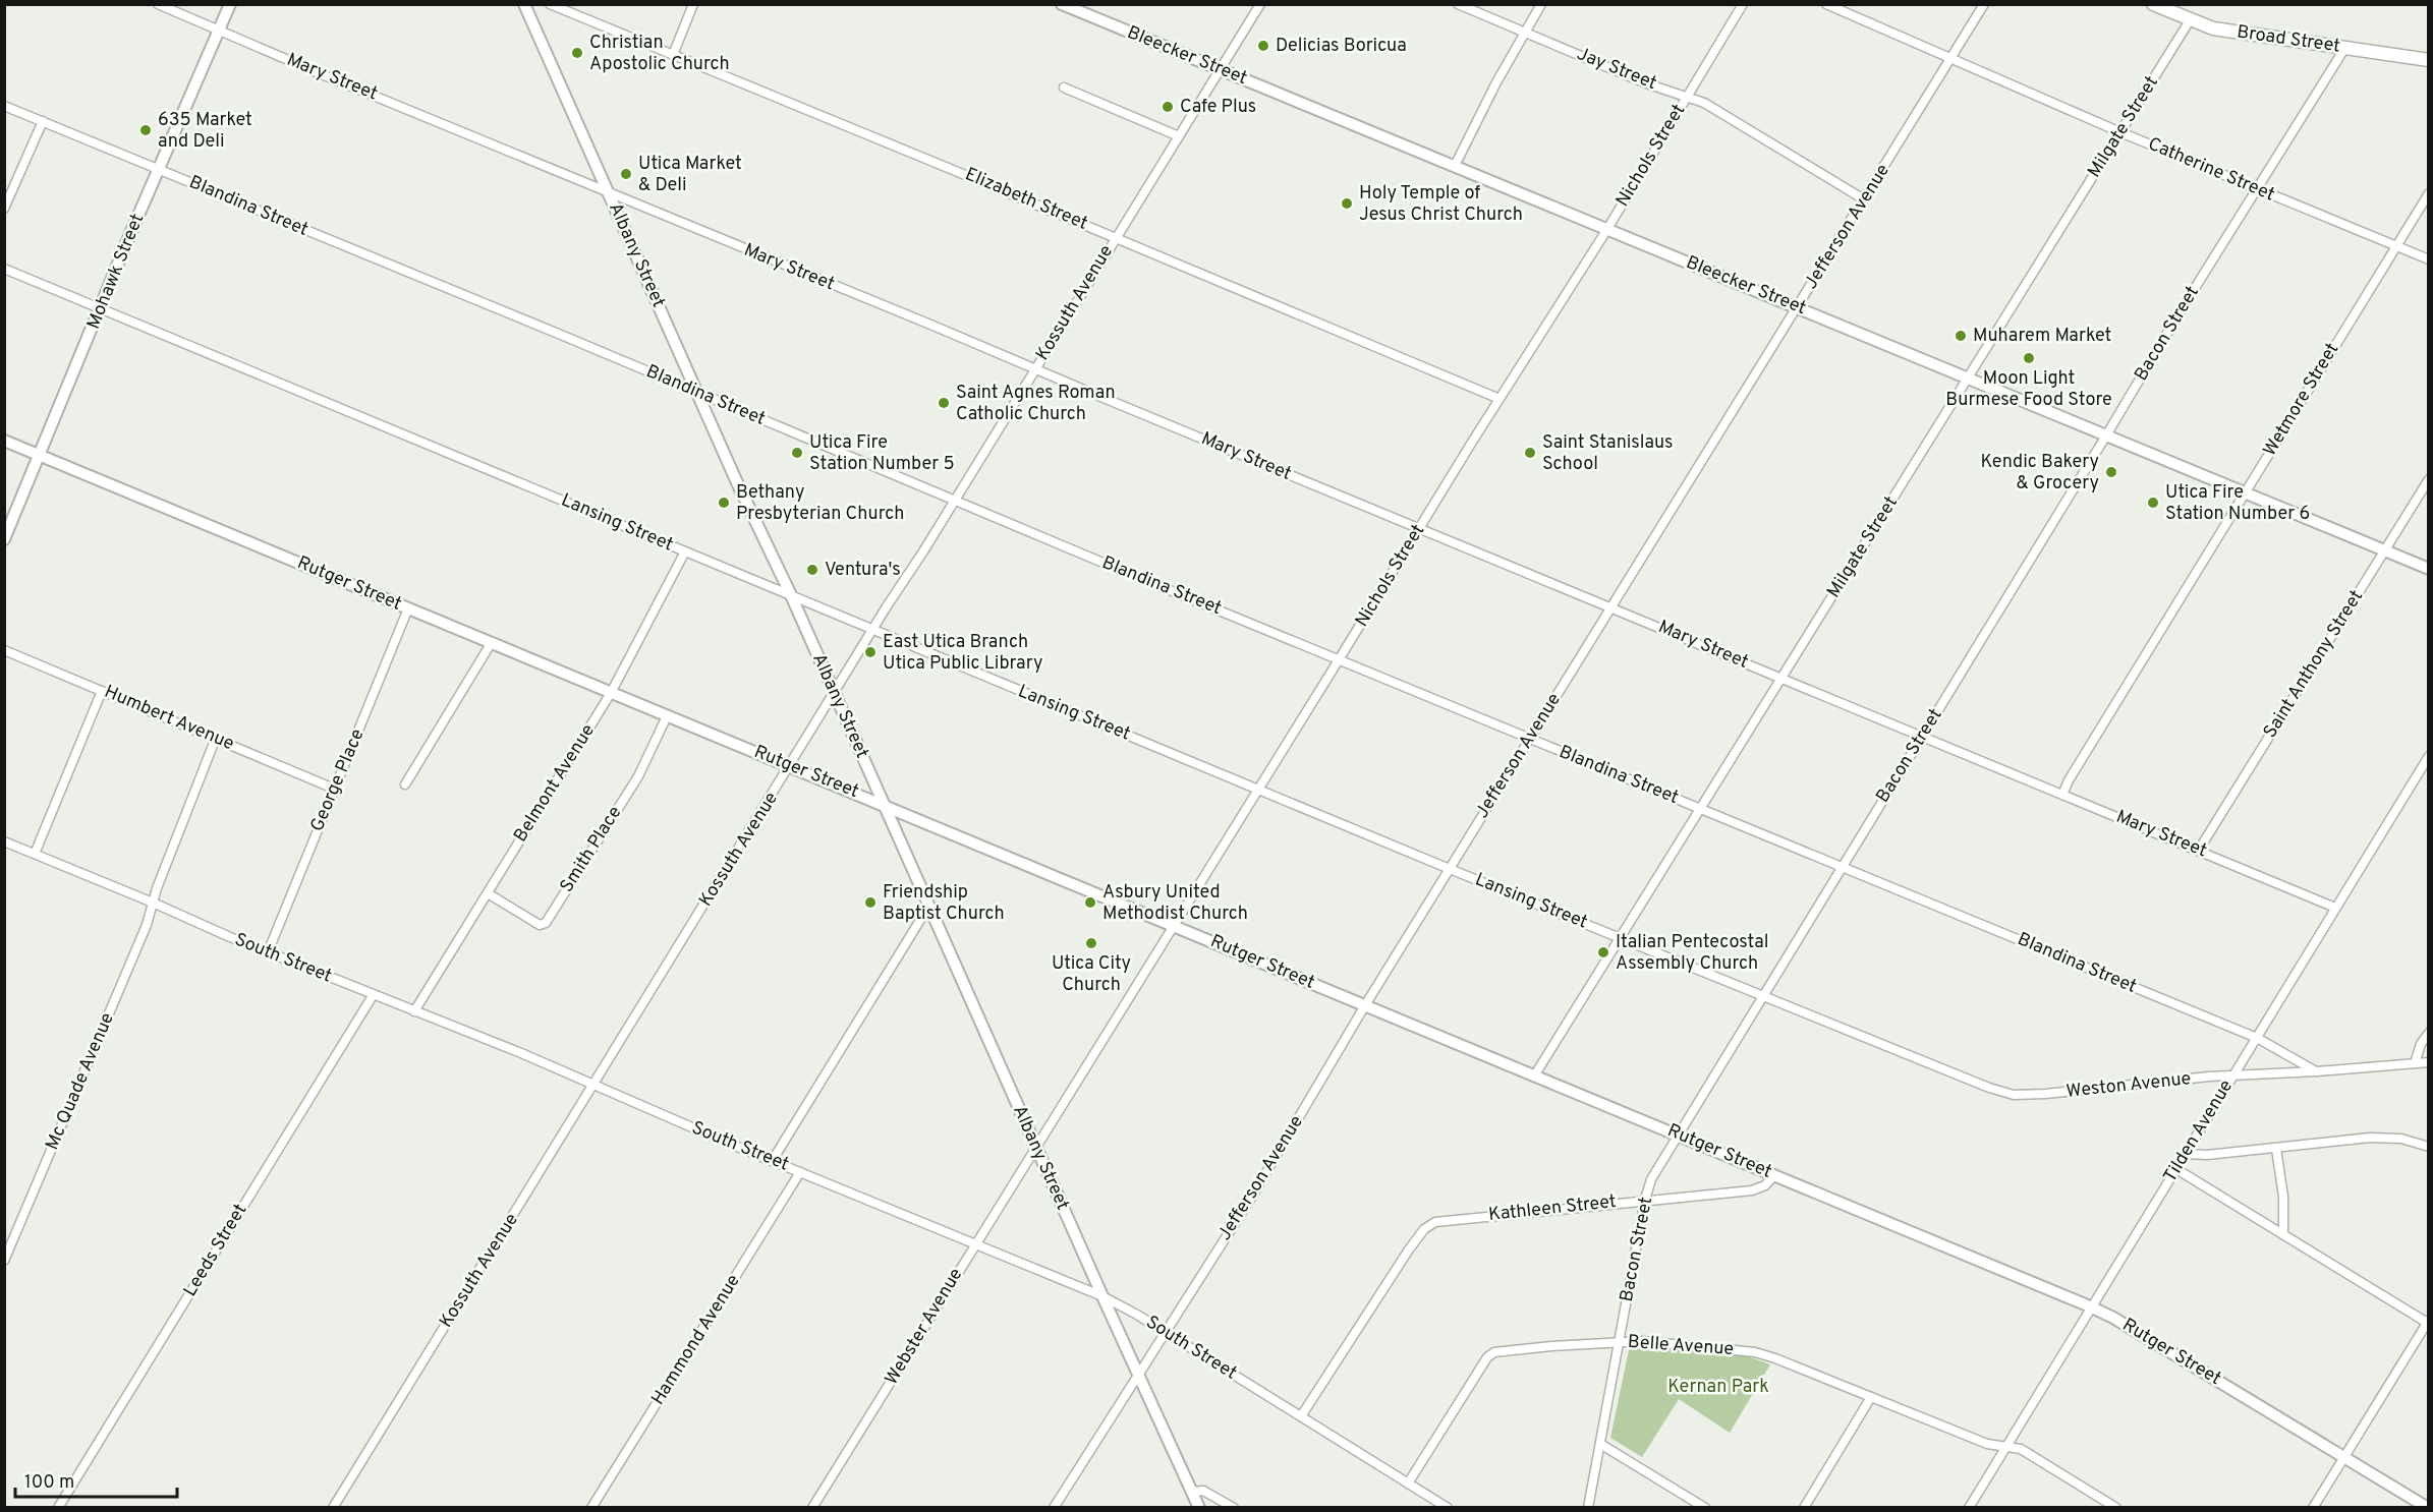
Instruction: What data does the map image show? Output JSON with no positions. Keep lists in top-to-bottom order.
{
  "streets": {
    "main road": ["Broad Street"],
    "street": [
      "Bleecker Street",
      "Jay Street",
      "Mary Street",
      "Milgate Street",
      "Nichols Street",
      "Catherine Street",
      "Elizabeth Street",
      "Blandina Street",
      "Jefferson Avenue",
      "Albany Street",
      "Mohawk Street",
      "Kossuth Avenue",
      "Bacon Street",
      "Wetmore Street",
      "Lansing Street",
      "Rutger Street",
      "Saint Anthony Street",
      "Humbert Avenue",
      "George Place",
      "Belmont Avenue",
      "Smith Place",
      "South Street",
      "Mc Quade Avenue",
      "Weston Avenue",
      "Tilden Avenue",
      "Kathleen Street",
      "Leeds Street",
      "Webster Avenue",
      "Hammond Avenue",
      "Belle Avenue"
    ]
  },
  "crossings": [
    ["Broad Street", "Milgate Street"],
    ["Broad Street", "Bacon Street"],
    ["Bleecker Street", "Milgate Street"],
    ["Bleecker Street", "Nichols Street"],
    ["Bleecker Street", "Jefferson Avenue"],
    ["Bleecker Street", "Kossuth Avenue"],
    ["Bleecker Street", "Bacon Street"],
    ["Bleecker Street", "Wetmore Street"],
    ["Bleecker Street", "Saint Anthony Street"],
    ["Jay Street", "Nichols Street"],
    ["Jay Street", "Jefferson Avenue"],
    ["Mary Street", "Milgate Street"],
    ["Mary Street", "Nichols Street"],
    ["Mary Street", "Jefferson Avenue"],
    ["Mary Street", "Albany Street"],
    ["Mary Street", "Mohawk Street"],
    ["Mary Street", "Kossuth Avenue"],
    ["Mary Street", "Bacon Street"],
    ["Mary Street", "Wetmore Street"],
    ["Mary Street", "Saint Anthony Street"],
    ["Mary Street", "Tilden Avenue"],
    ["Milgate Street", "Catherine Street"],
    ["Milgate Street", "Blandina Street"],
    ["Milgate Street", "Lansing Street"],
    ["Milgate Street", "Rutger Street"],
    ["Nichols Street", "Elizabeth Street"],
    ["Nichols Street", "Blandina Street"],
    ["Nichols Street", "Albany Street"],
    ["Nichols Street", "Lansing Street"],
    ["Nichols Street", "Rutger Street"],
    ["Nichols Street", "Webster Avenue"],
    ["Catherine Street", "Jefferson Avenue"],
    ["Catherine Street", "Bacon Street"],
    ["Catherine Street", "Wetmore Street"],
    ["Elizabeth Street", "Kossuth Avenue"],
    ["Blandina Street", "Jefferson Avenue"],
    ["Blandina Street", "Albany Street"],
    ["Blandina Street", "Mohawk Street"],
    ["Blandina Street", "Kossuth Avenue"],
    ["Blandina Street", "Bacon Street"],
    ["Blandina Street", "Weston Avenue"],
    ["Blandina Street", "Tilden Avenue"],
    ["Jefferson Avenue", "Albany Street"],
    ["Jefferson Avenue", "Lansing Street"],
    ["Jefferson Avenue", "Rutger Street"],
    ["Jefferson Avenue", "South Street"],
    ["Albany Street", "Kossuth Avenue"],
    ["Albany Street", "Lansing Street"],
    ["Albany Street", "Rutger Street"],
    ["Albany Street", "South Street"],
    ["Albany Street", "Webster Avenue"],
    ["Mohawk Street", "Lansing Street"],
    ["Mohawk Street", "Rutger Street"],
    ["Kossuth Avenue", "Lansing Street"],
    ["Kossuth Avenue", "Rutger Street"],
    ["Kossuth Avenue", "South Street"],
    ["Bacon Street", "Lansing Street"],
    ["Bacon Street", "Rutger Street"],
    ["Bacon Street", "Kathleen Street"],
    ["Bacon Street", "Belle Avenue"],
    ["Lansing Street", "Belmont Avenue"],
    ["Lansing Street", "Weston Avenue"],
    ["Rutger Street", "George Place"],
    ["Rutger Street", "Belmont Avenue"],
    ["Rutger Street", "Smith Place"],
    ["Rutger Street", "Tilden Avenue"],
    ["Rutger Street", "Kathleen Street"],
    ["Humbert Avenue", "George Place"],
    ["Humbert Avenue", "Mc Quade Avenue"],
    ["George Place", "South Street"],
    ["Belmont Avenue", "Smith Place"],
    ["Belmont Avenue", "South Street"],
    ["South Street", "Mc Quade Avenue"],
    ["South Street", "Kathleen Street"],
    ["South Street", "Leeds Street"],
    ["South Street", "Webster Avenue"],
    ["South Street", "Hammond Avenue"],
    ["South Street", "Belle Avenue"],
    ["Weston Avenue", "Tilden Avenue"],
    ["Tilden Avenue", "Belle Avenue"]
  ],
  "parks": ["Kernan Park"],
  "places": [
    "Delicias Boricua",
    "Christian Apostolic Church",
    "Cafe Plus",
    "635 Market and Deli",
    "Utica Market & Deli",
    "Holy Temple of Jesus Christ Church",
    "Muharem Market",
    "Moon Light Burmese Food Store",
    "Saint Agnes Roman Catholic Church",
    "Utica Fire Station Number 5",
    "Saint Stanislaus School",
    "Kendic Bakery & Grocery",
    "Bethany Presbyterian Church",
    "Utica Fire Station Number 6",
    "Ventura's",
    "East Utica Branch Utica Public Library",
    "Friendship Baptist Church",
    "Asbury United Methodist Church",
    "Utica City Church",
    "Italian Pentecostal Assembly Church"
  ],
  "scale_bar": "100 m"
}
